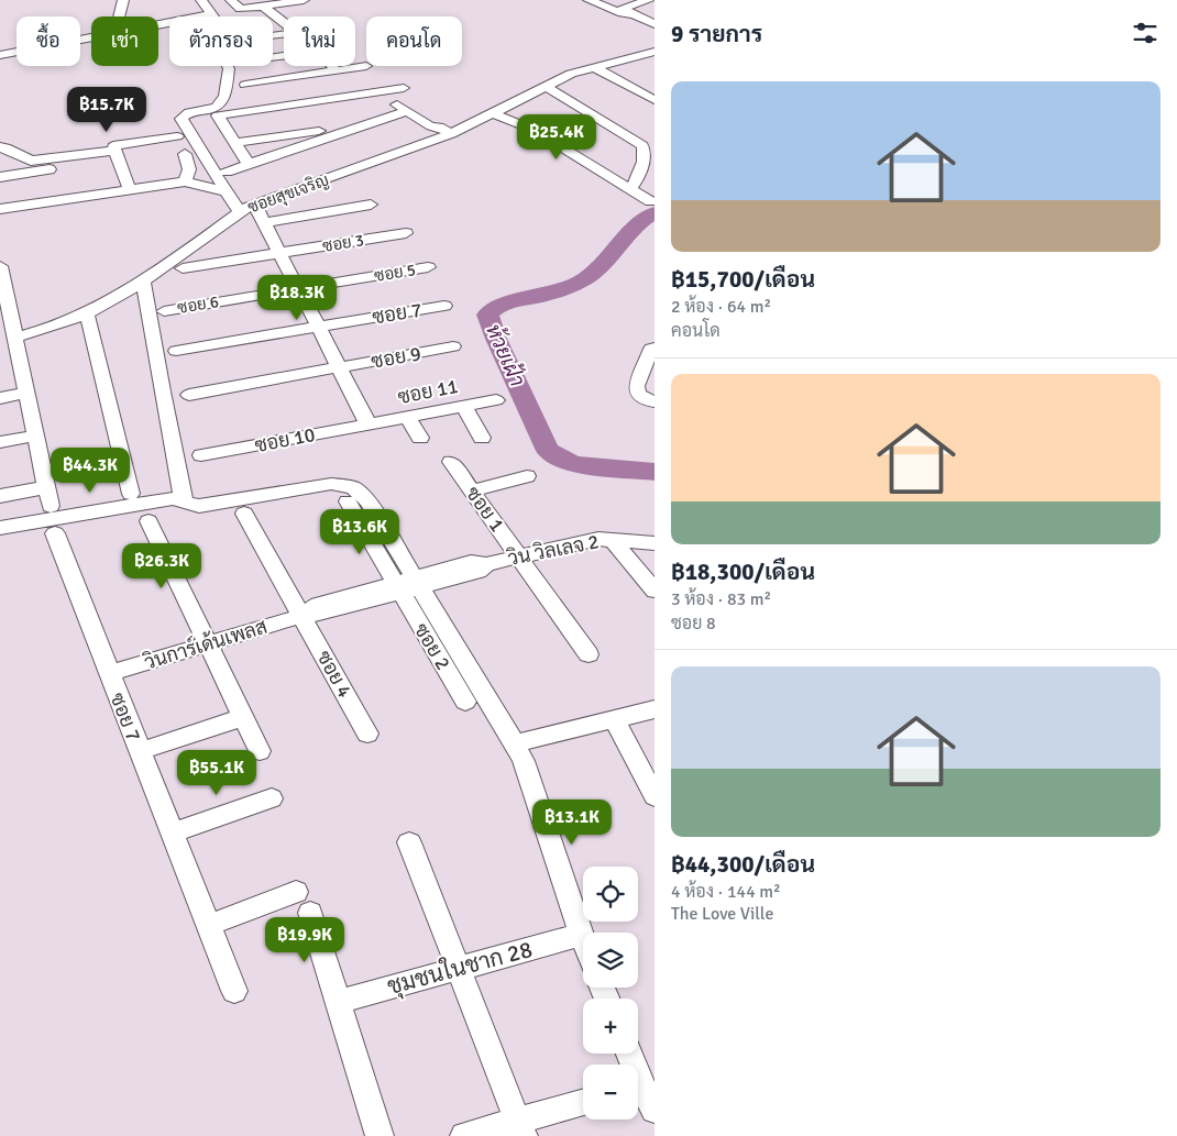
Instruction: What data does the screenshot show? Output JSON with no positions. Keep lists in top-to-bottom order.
{
  "streets": {
    "street": [
      "ซอยสุขเจริญ",
      "ซอย 3",
      "ซอย 5",
      "ซอย 6",
      "ซอย 7",
      "ซอย 9",
      "ซอย 11",
      "ซอย 10",
      "ซอย 1",
      "วิน วิลเลจ 2",
      "วินการ์เด้นเพลส",
      "ซอย 2",
      "ซอย 4",
      "ชุมชนในชาก 28"
    ]
  },
  "crossings": [
    ["ซอย 5", "ซอย 6"],
    ["ซอย 7", "วินการ์เด้นเพลส"],
    ["ซอย 11", "ซอย 10"],
    ["ซอย 1", "วิน วิลเลจ 2"],
    ["วิน วิลเลจ 2", "วินการ์เด้นเพลส"],
    ["วินการ์เด้นเพลส", "ซอย 2"],
    ["วินการ์เด้นเพลส", "ซอย 4"]
  ],
  "water": ["ห้วยเฝ้า"],
  "page": {
    "heading": "9 รายการ",
    "chip": [
      "ซื้อ",
      "เช่า",
      "ตัวกรอง",
      "ใหม่",
      "คอนโด"
    ],
    "list": [
      {
        "name": "฿15,700/เดือน",
        "note": "2 ห้อง · 64 m² · คอนโด"
      },
      {
        "name": "฿18,300/เดือน",
        "note": "3 ห้อง · 83 m² · ซอย 8"
      },
      {
        "name": "฿44,300/เดือน",
        "note": "4 ห้อง · 144 m² · The Love Ville"
      }
    ],
    "price": [
      "฿15.7K",
      "฿25.4K",
      "฿18.3K",
      "฿44.3K",
      "฿13.6K",
      "฿26.3K",
      "฿55.1K",
      "฿13.1K",
      "฿19.9K"
    ],
    "map_buttons": ["+", "−"]
  }
}
